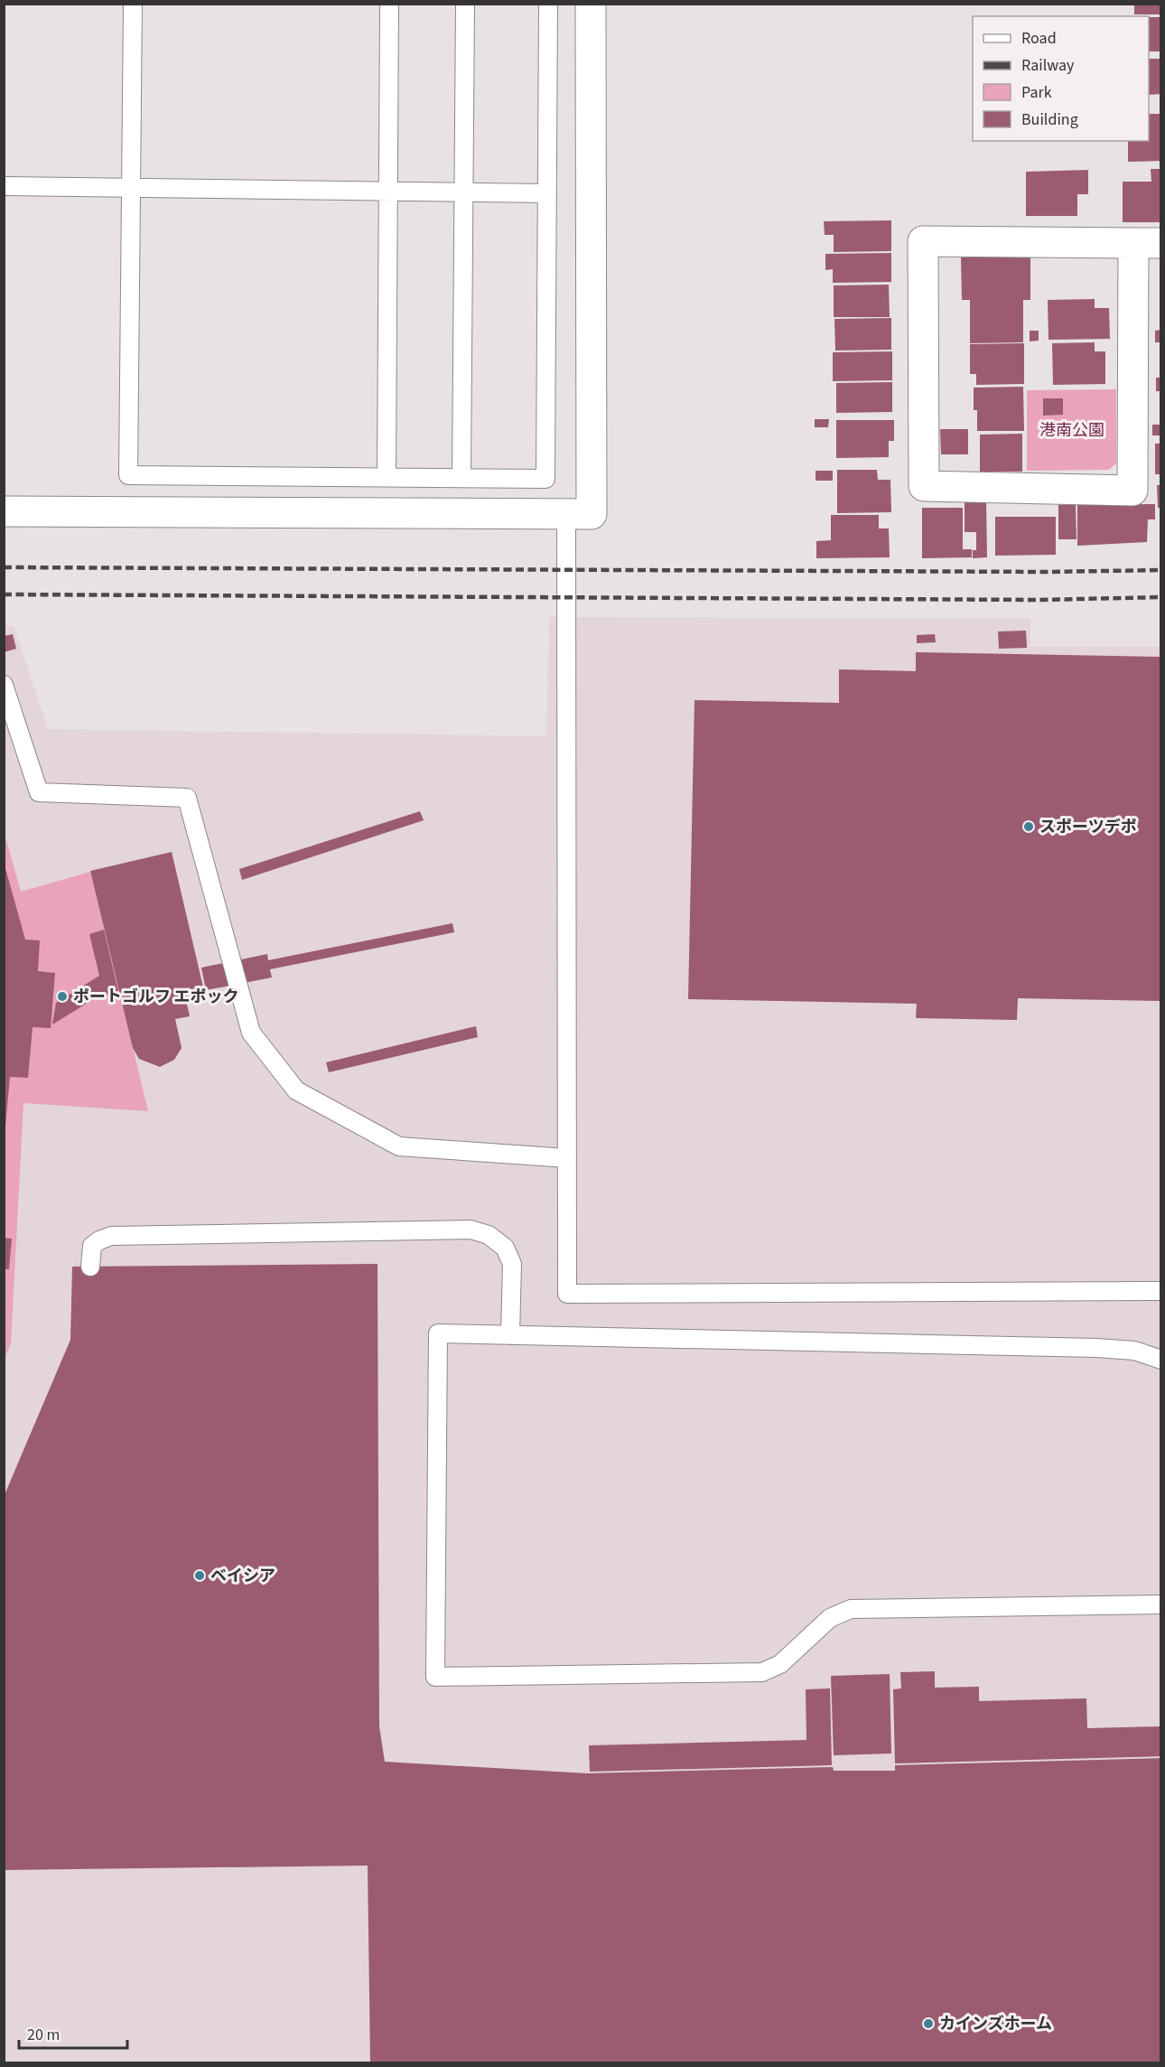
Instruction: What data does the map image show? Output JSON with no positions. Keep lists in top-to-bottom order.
{
  "parks": ["港南公園"],
  "places": [
    "スポーツデポ",
    "ポートゴルフ エポック",
    "ベイシア",
    "カインズホーム"
  ],
  "legend": [
    "Road",
    "Railway",
    "Park",
    "Building"
  ],
  "scale_bar": "20 m"
}
